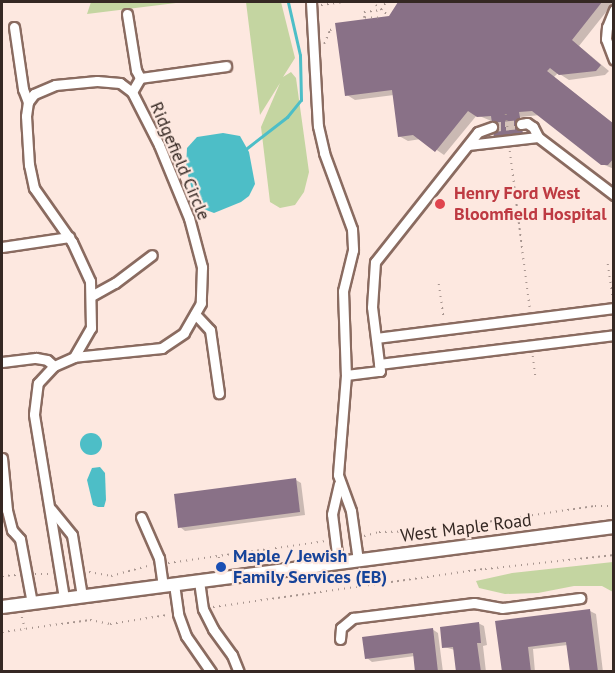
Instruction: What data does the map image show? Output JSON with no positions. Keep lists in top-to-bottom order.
{
  "streets": {
    "main road": ["West Maple Road"],
    "street": ["Ridgefield Circle"]
  },
  "crossings": [
    ["Ridgefield Circle", "West Maple Road"]
  ],
  "places": ["Henry Ford West Bloomfield Hospital", "Maple / Jewish Family Services (EB)"]
}
